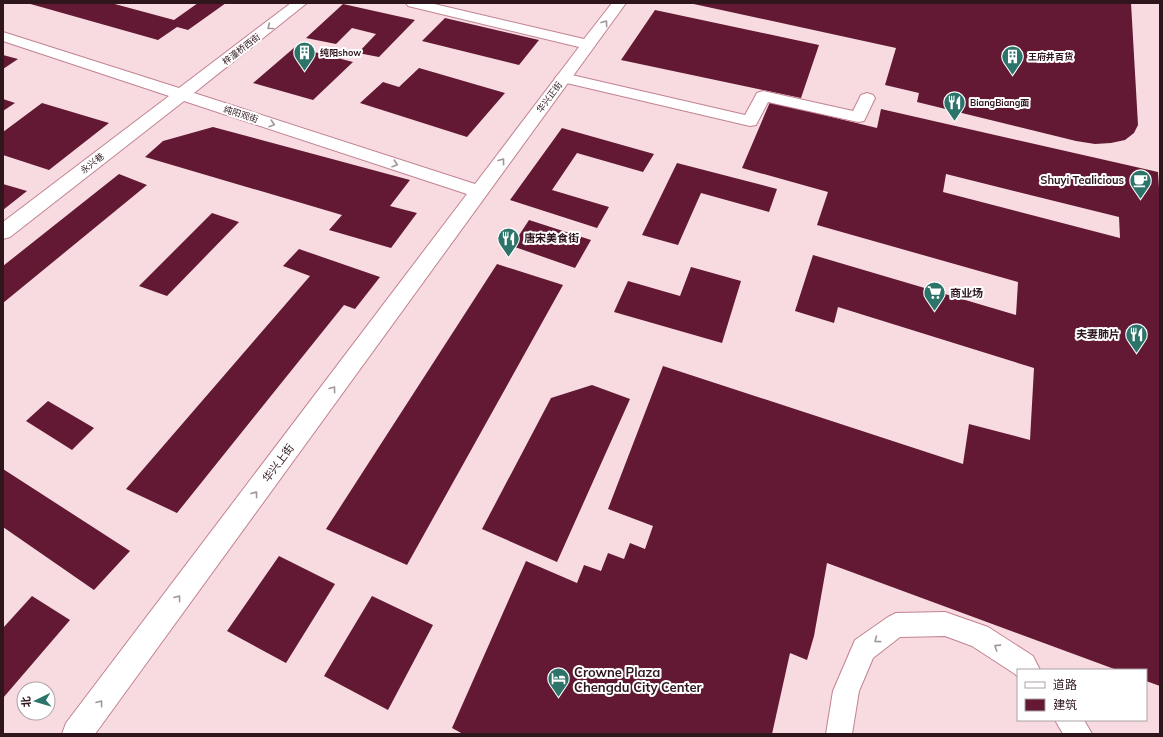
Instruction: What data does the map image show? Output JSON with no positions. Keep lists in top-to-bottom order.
{
  "streets": {
    "street": [
      "梓潼桥西街",
      "华兴正街",
      "纯阳观街",
      "永兴巷",
      "华兴上街"
    ]
  },
  "crossings": [
    ["梓潼桥西街", "纯阳观街"],
    ["梓潼桥西街", "永兴巷"],
    ["华兴正街", "纯阳观街"],
    ["华兴正街", "华兴上街"],
    ["纯阳观街", "永兴巷"],
    ["纯阳观街", "华兴上街"]
  ],
  "one_way": ["梓潼桥西街", "华兴正街", "华兴上街"],
  "places": {
    "building": ["纯阳show", "王府井百货"],
    "restaurant": ["BiangBiang面", "唐宋美食街", "夫妻肺片"],
    "cafe": ["Shuyi Tealicious"],
    "supermarket": ["商业场"],
    "hotel": ["Crowne Plaza Chengdu City Center"]
  },
  "legend": ["道路", "建筑"],
  "north": "left"
}
